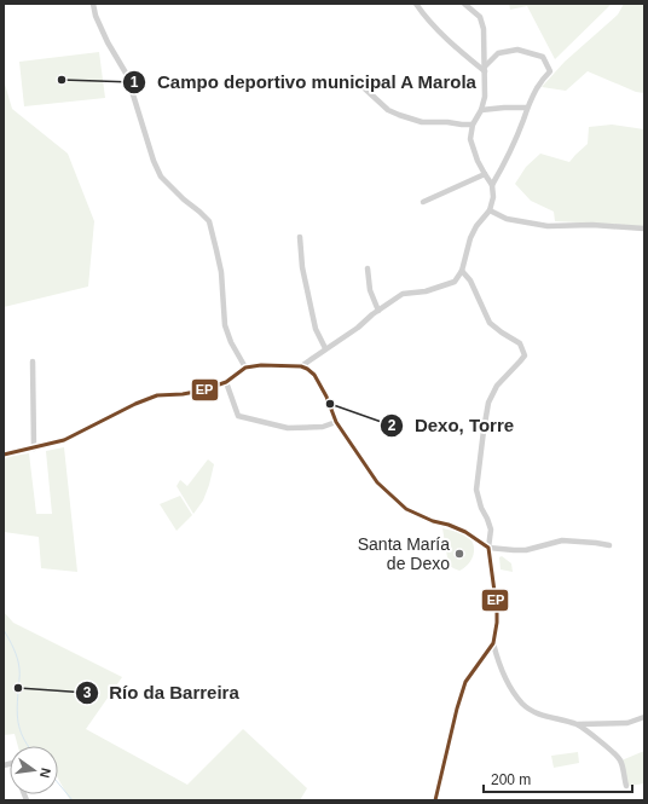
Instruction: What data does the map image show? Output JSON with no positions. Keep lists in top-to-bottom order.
{
  "places": [
    "Campo deportivo municipal A Marola",
    "Dexo, Torre",
    "Santa María de Dexo",
    "Río da Barreira"
  ],
  "lines": ["transit line EP"],
  "scale_bar": "200 m",
  "north": "right"
}
